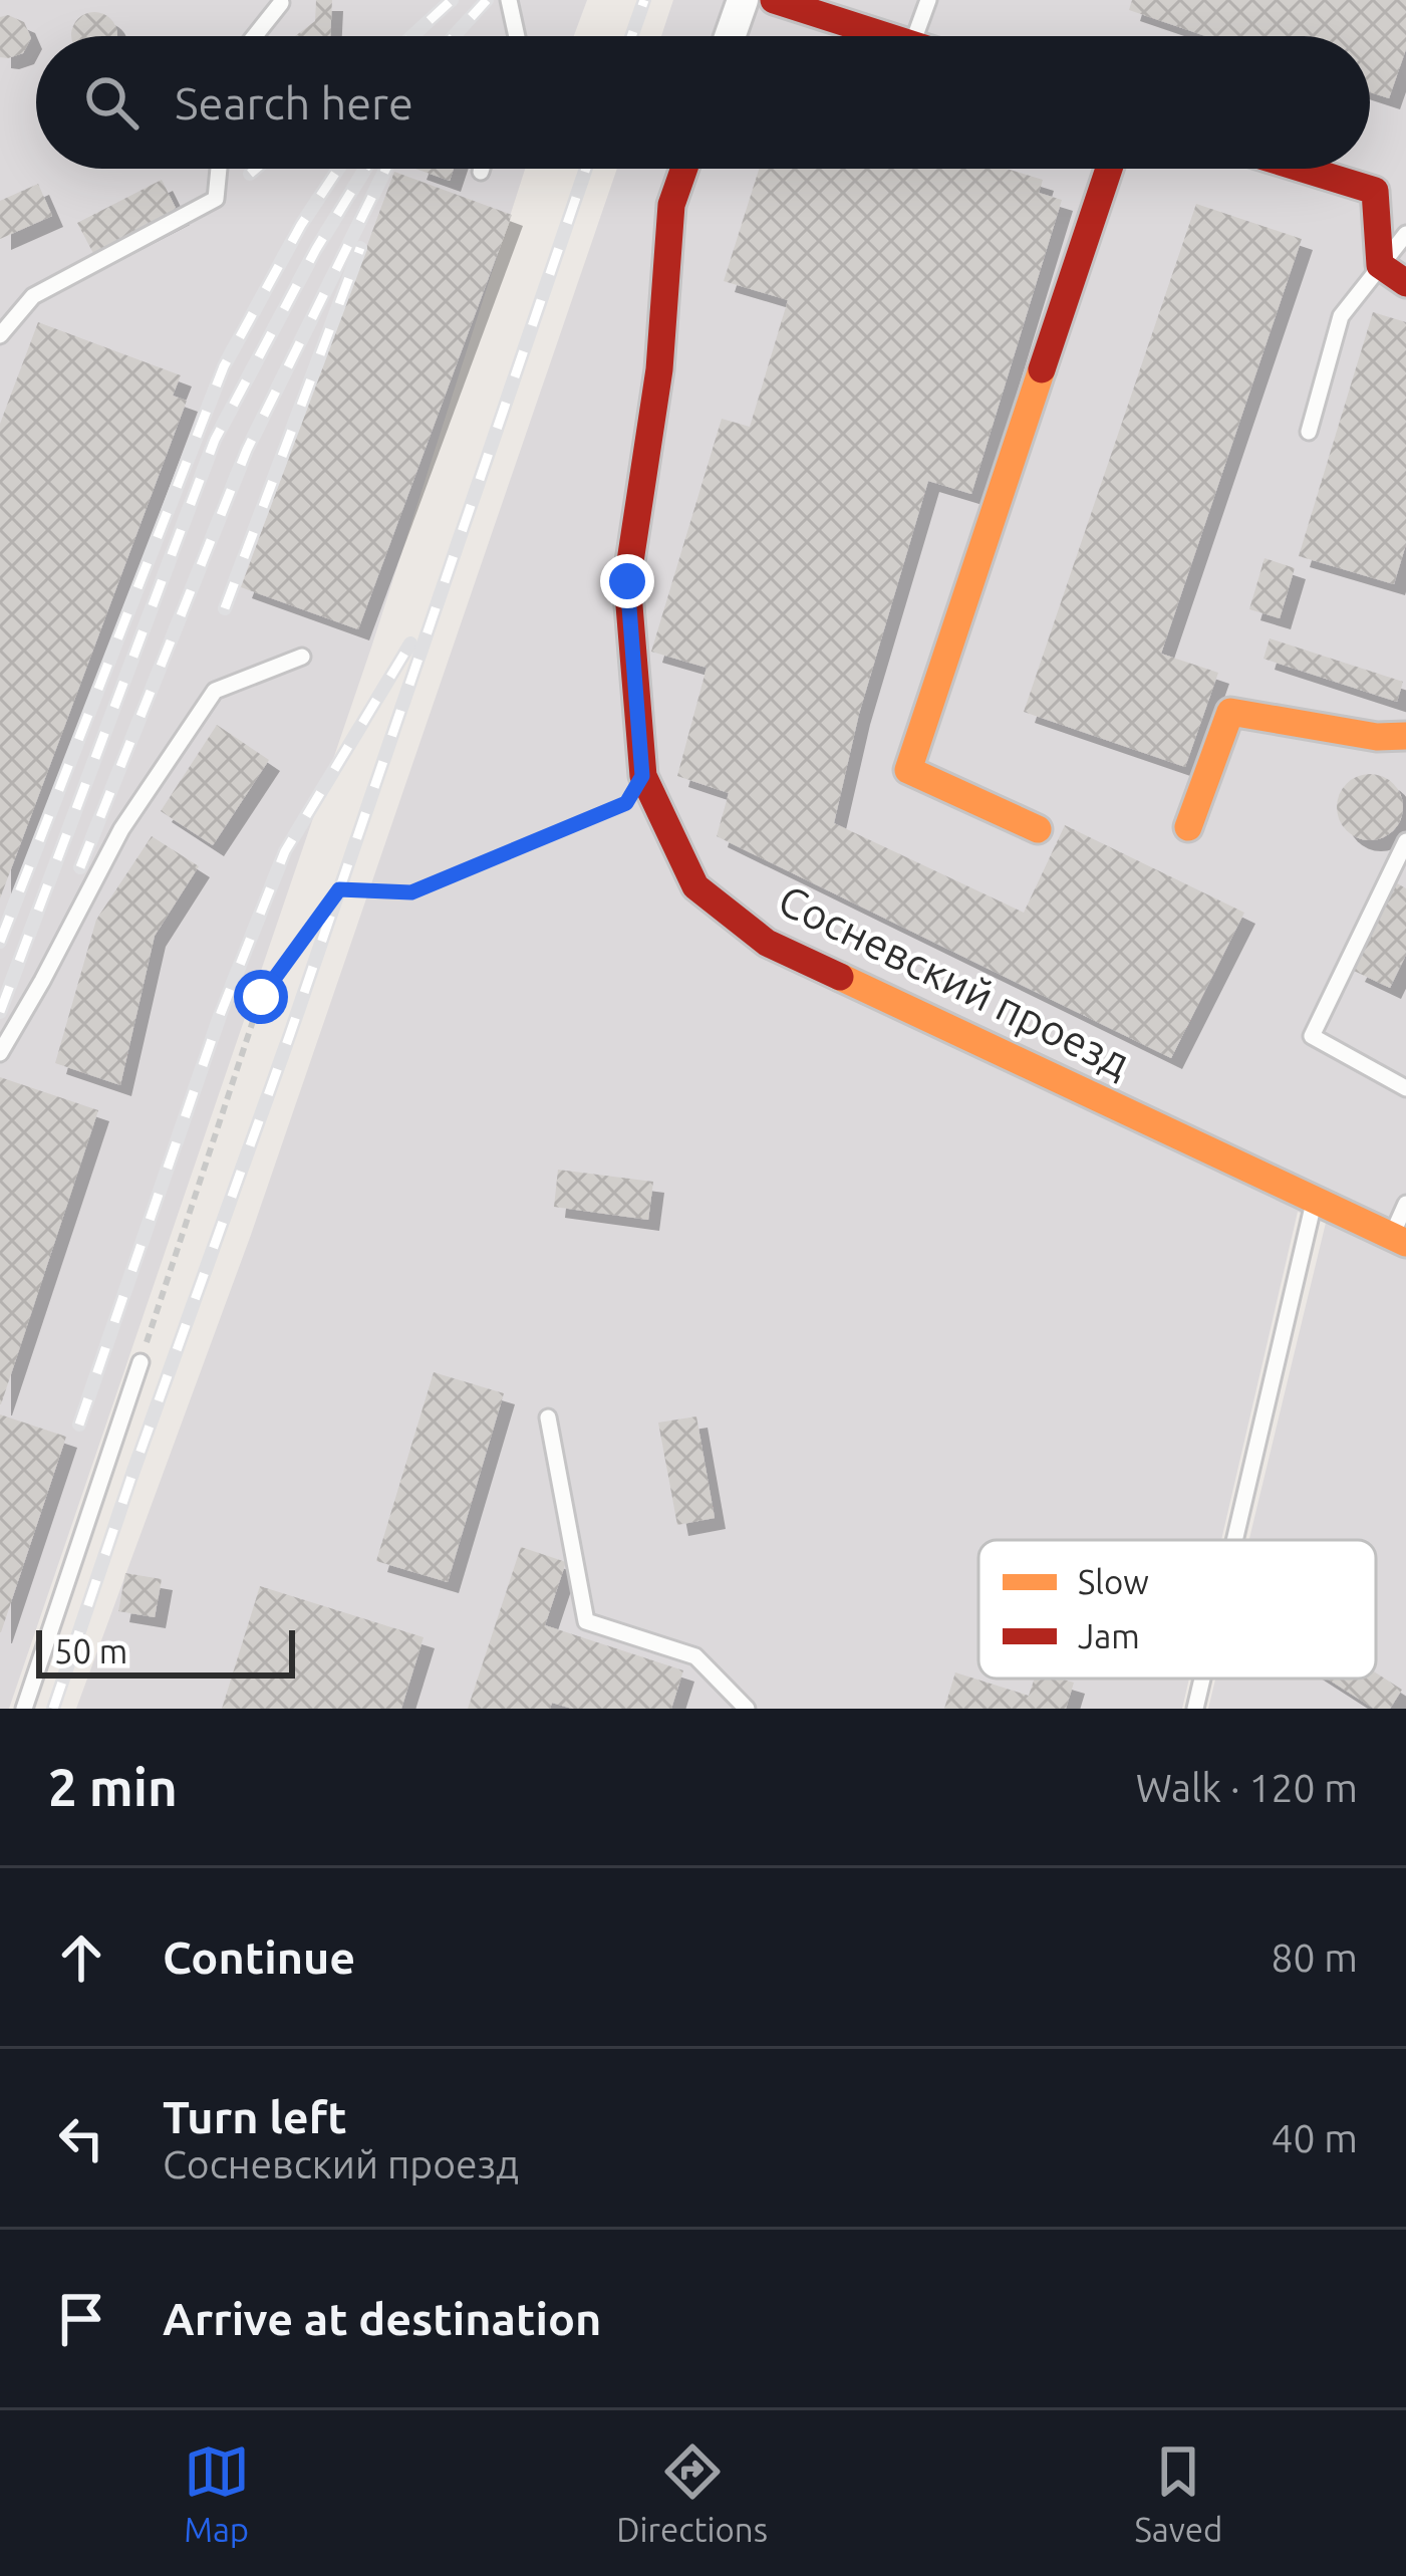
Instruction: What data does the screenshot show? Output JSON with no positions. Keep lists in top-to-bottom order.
{
  "streets": {
    "street": ["Сосневский проезд"]
  },
  "legend": ["Slow", "Jam"],
  "scale_bar": "50 m",
  "page": {
    "search": "Search here",
    "scale": "50 m",
    "heading": ["2 min", "Walk · 120 m"],
    "list": [
      ["Continue", "80 m"],
      ["Turn left", "Сосневский проезд", "40 m"],
      "Arrive at destination"
    ],
    "nav": ["Map", "Directions", "Saved"]
  }
}
